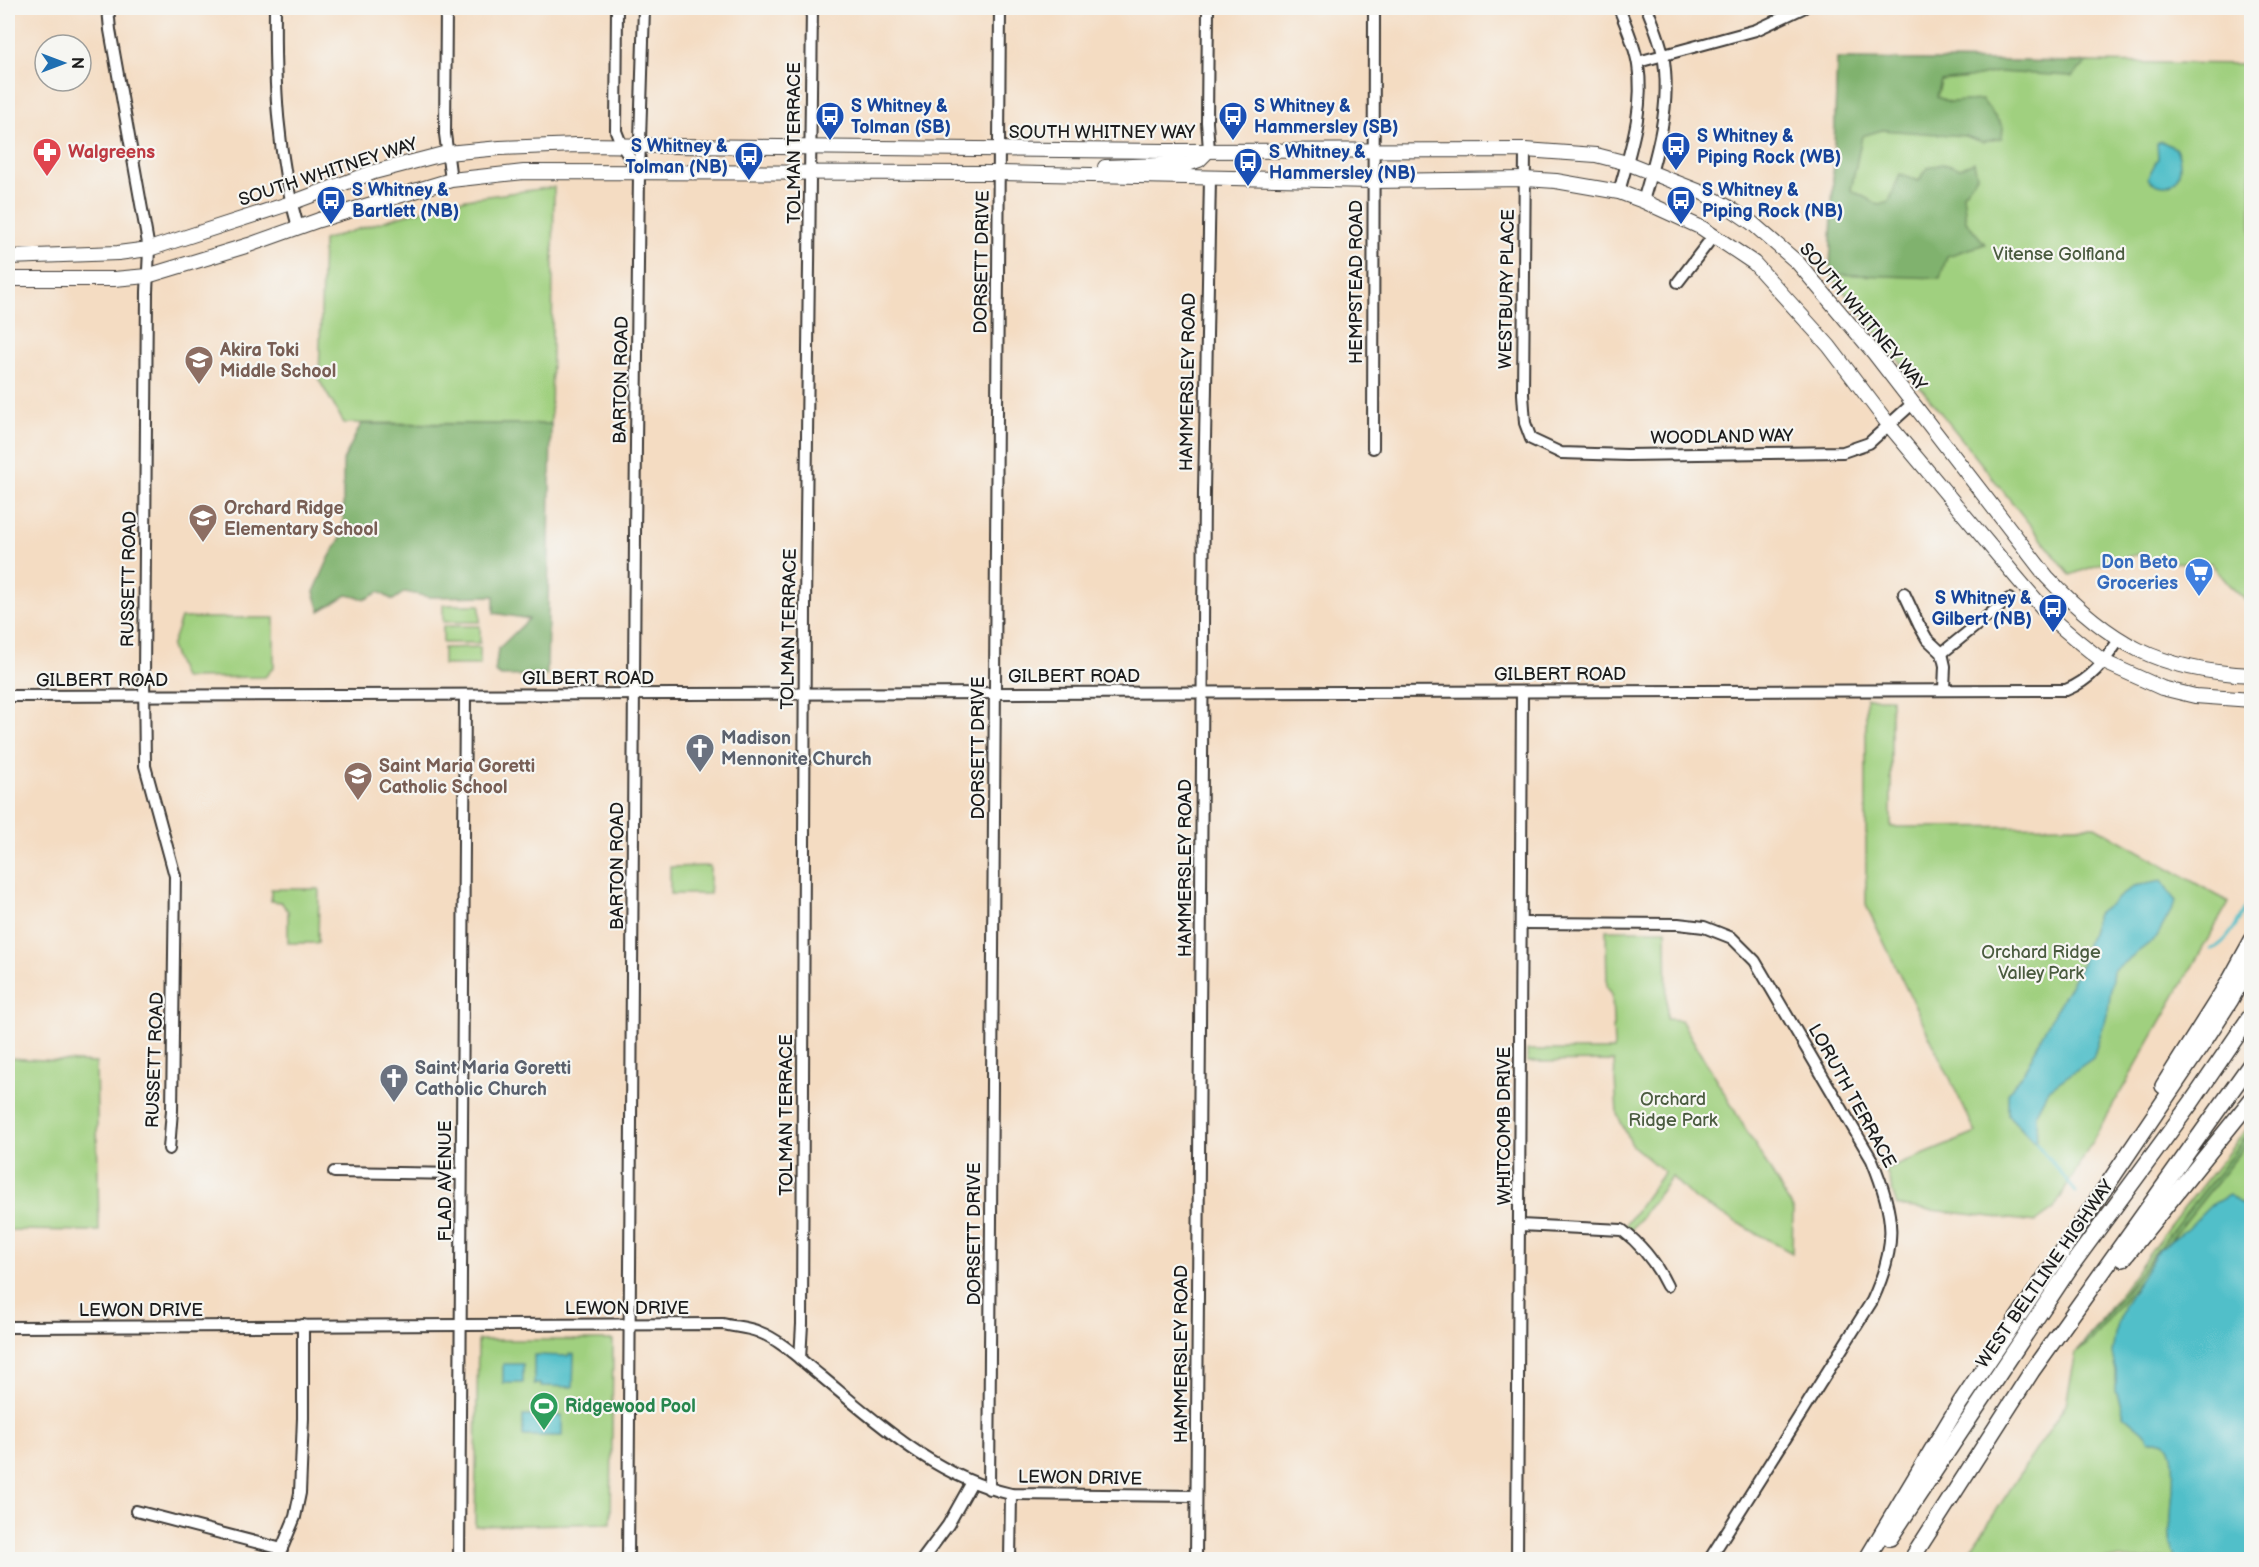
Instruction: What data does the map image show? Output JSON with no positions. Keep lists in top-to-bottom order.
{
  "streets": {
    "highway": ["WEST BELTLINE HIGHWAY"],
    "main road": ["SOUTH WHITNEY WAY"],
    "street": [
      "TOLMAN TERRACE",
      "DORSETT DRIVE",
      "HEMPSTEAD ROAD",
      "WESTBURY PLACE",
      "BARTON ROAD",
      "HAMMERSLEY ROAD",
      "WOODLAND WAY",
      "RUSSETT ROAD",
      "GILBERT ROAD",
      "LORUTH TERRACE",
      "WHITCOMB DRIVE",
      "FLAD AVENUE",
      "LEWON DRIVE"
    ]
  },
  "crossings": [
    ["SOUTH WHITNEY WAY", "TOLMAN TERRACE"],
    ["SOUTH WHITNEY WAY", "DORSETT DRIVE"],
    ["SOUTH WHITNEY WAY", "HEMPSTEAD ROAD"],
    ["SOUTH WHITNEY WAY", "WESTBURY PLACE"],
    ["SOUTH WHITNEY WAY", "BARTON ROAD"],
    ["SOUTH WHITNEY WAY", "WOODLAND WAY"],
    ["SOUTH WHITNEY WAY", "RUSSETT ROAD"],
    ["SOUTH WHITNEY WAY", "GILBERT ROAD"],
    ["TOLMAN TERRACE", "GILBERT ROAD"],
    ["TOLMAN TERRACE", "LEWON DRIVE"],
    ["DORSETT DRIVE", "GILBERT ROAD"],
    ["DORSETT DRIVE", "LEWON DRIVE"],
    ["WESTBURY PLACE", "WOODLAND WAY"],
    ["BARTON ROAD", "GILBERT ROAD"],
    ["BARTON ROAD", "LEWON DRIVE"],
    ["HAMMERSLEY ROAD", "GILBERT ROAD"],
    ["HAMMERSLEY ROAD", "LEWON DRIVE"],
    ["RUSSETT ROAD", "GILBERT ROAD"],
    ["GILBERT ROAD", "WHITCOMB DRIVE"],
    ["GILBERT ROAD", "FLAD AVENUE"],
    ["LORUTH TERRACE", "WHITCOMB DRIVE"],
    ["FLAD AVENUE", "LEWON DRIVE"]
  ],
  "parks": ["Vitense Golfland", "Orchard Ridge Valley Park", "Orchard Ridge Park"],
  "places": {
    "bus stop": [
      "S Whitney & Tolman (SB)",
      "S Whitney & Hammersley (SB)",
      "S Whitney & Piping Rock (WB)",
      "S Whitney & Tolman (NB)",
      "S Whitney & Hammersley (NB)",
      "S Whitney & Bartlett (NB)",
      "S Whitney & Piping Rock (NB)",
      "S Whitney & Gilbert (NB)"
    ],
    "pharmacy": ["Walgreens"],
    "school or university": ["Akira Toki Middle School", "Orchard Ridge Elementary School", "Saint Maria Goretti Catholic School"],
    "supermarket": ["Don Beto Groceries"],
    "church": ["Madison Mennonite Church", "Saint Maria Goretti Catholic Church"],
    "sports": ["Ridgewood Pool"]
  },
  "north": "right"
}
